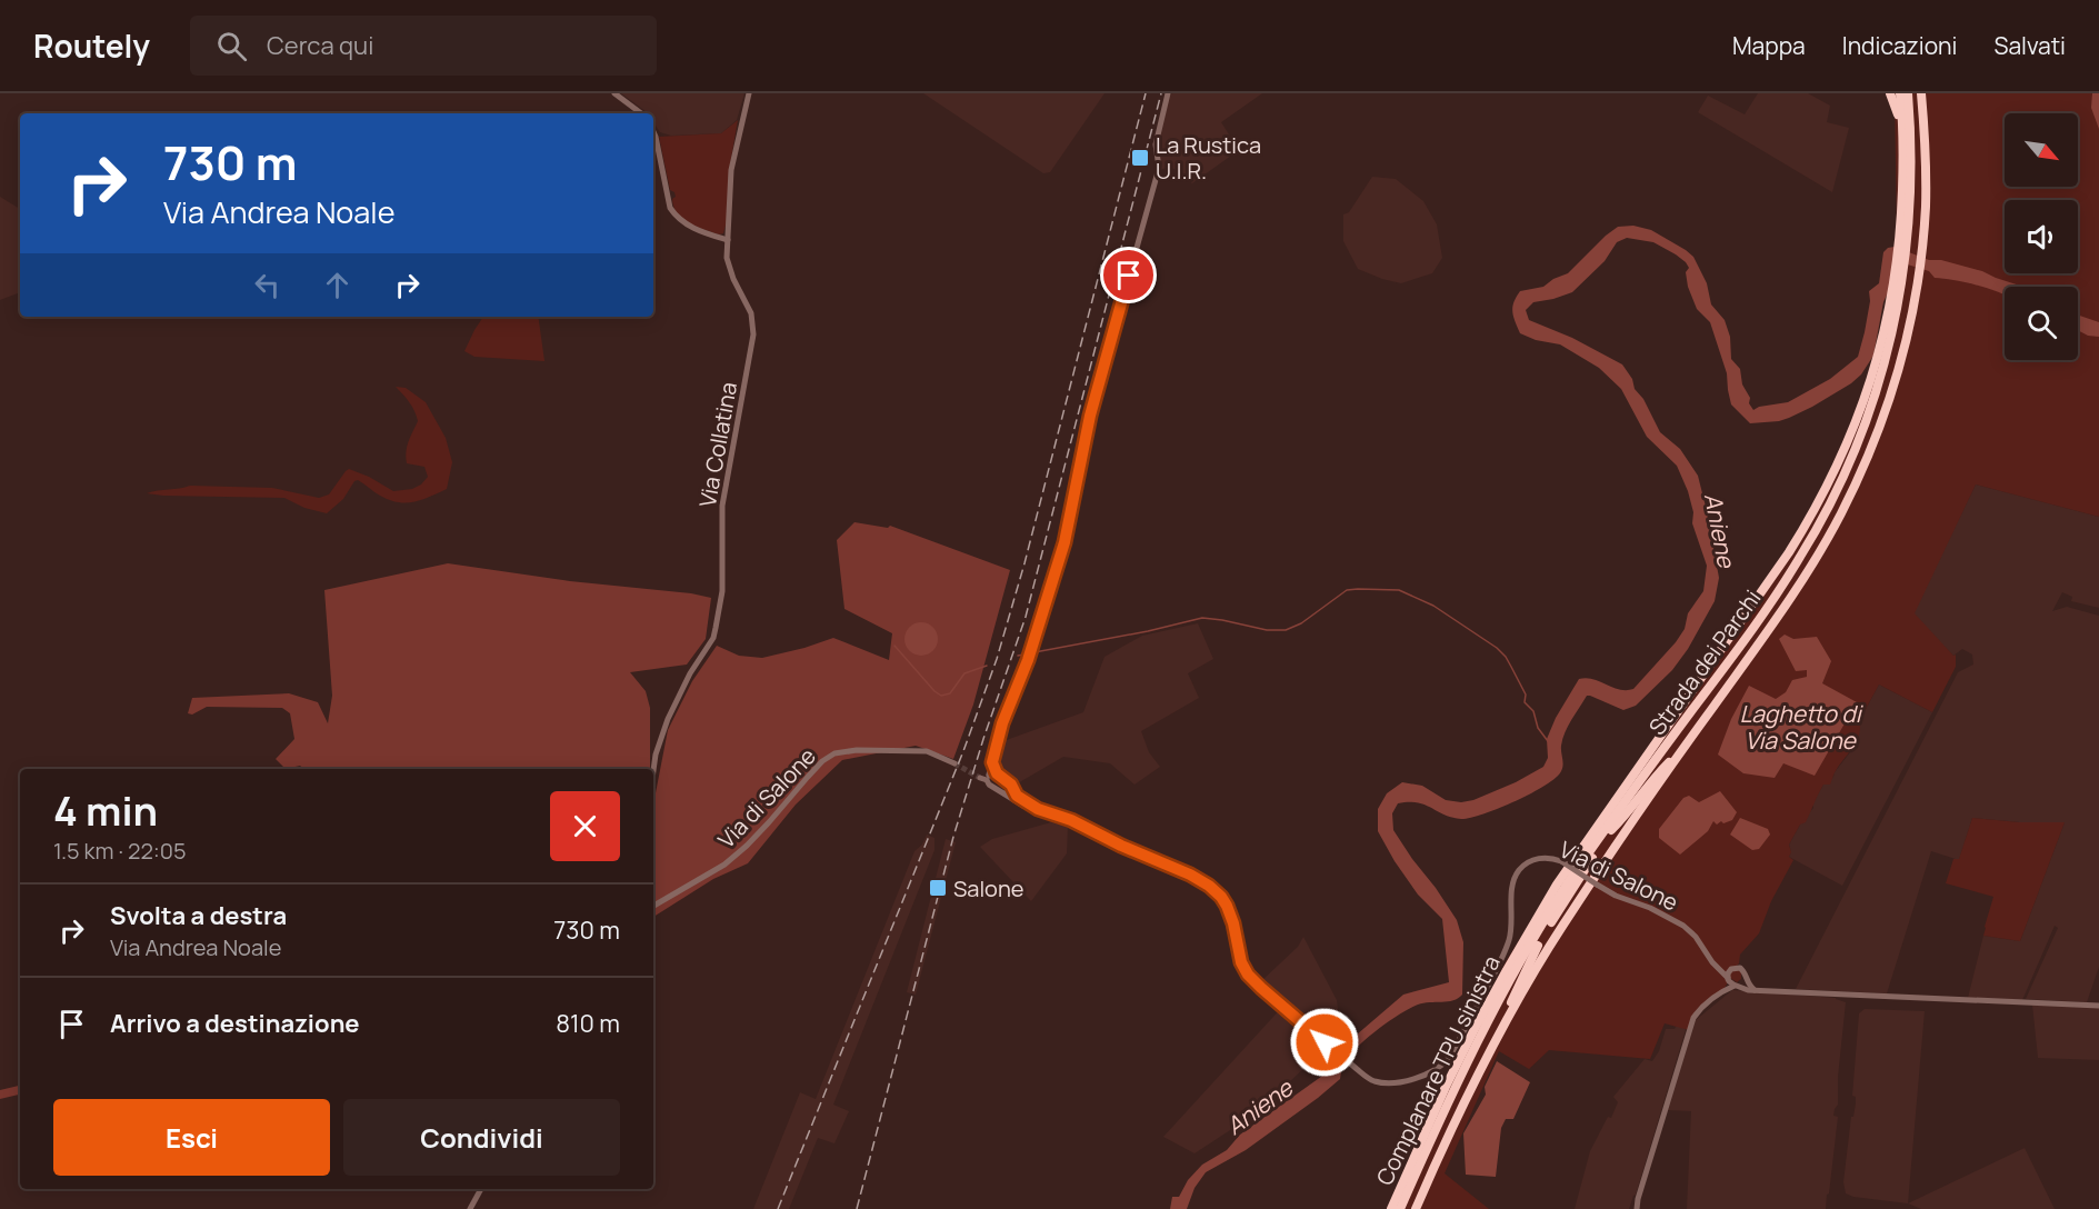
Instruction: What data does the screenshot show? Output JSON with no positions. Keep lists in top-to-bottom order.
{
  "streets": {
    "highway": ["Strada dei Parchi", "Complanare TPU sinistra"],
    "street": ["Via Collatina", "Via di Salone"]
  },
  "crossings": [
    ["Strada dei Parchi", "Complanare TPU sinistra"]
  ],
  "water": ["Aniene", "Laghetto di Via Salone"],
  "places": {
    "transit": ["La Rustica U.I.R.", "Salone"]
  },
  "north": "bottom right",
  "page": {
    "header": "Routely",
    "search": "Cerca qui",
    "nav": ["Mappa", "Indicazioni", "Salvati"],
    "turn": ["730 m", "Via Andrea Noale"],
    "heading": ["4 min", "1.5 km · 22:05"],
    "list": [
      {
        "name": "Svolta a destra",
        "note": "Via Andrea Noale",
        "value": "730 m"
      },
      {
        "name": "Arrivo a destinazione",
        "value": "810 m"
      }
    ],
    "buttons": ["Esci", "Condividi"]
  }
}
